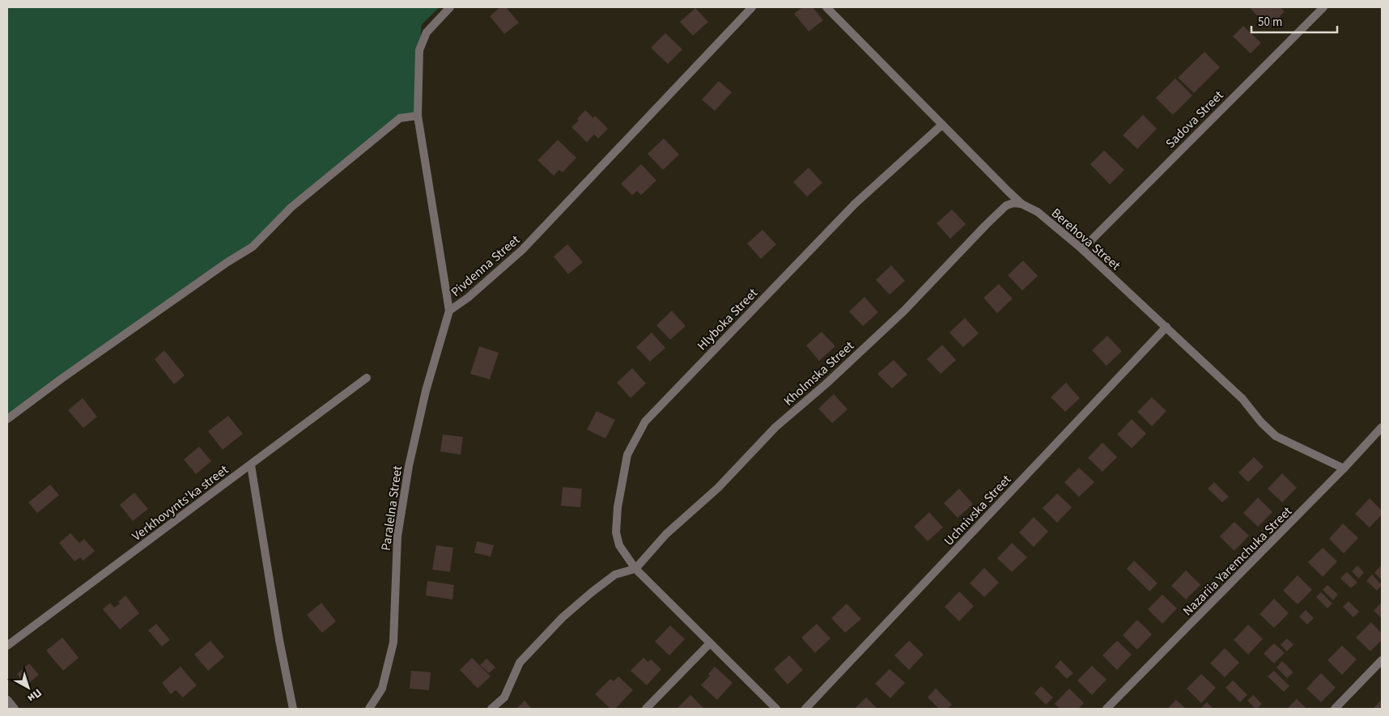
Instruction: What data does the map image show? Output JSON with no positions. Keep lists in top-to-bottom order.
{
  "streets": {
    "street": [
      "Sadova Street",
      "Berehova Street",
      "Pivdenna Street",
      "Hlyboka Street",
      "Kholmska Street",
      "Verkhovynts'ka street",
      "Paralelna Street",
      "Uchnivska Street",
      "Nazariia Yaremchuka Street"
    ]
  },
  "crossings": [
    ["Sadova Street", "Berehova Street"],
    ["Berehova Street", "Hlyboka Street"],
    ["Berehova Street", "Kholmska Street"],
    ["Berehova Street", "Uchnivska Street"],
    ["Berehova Street", "Nazariia Yaremchuka Street"],
    ["Pivdenna Street", "Paralelna Street"],
    ["Hlyboka Street", "Kholmska Street"]
  ],
  "scale_bar": "50 m",
  "north": "bottom right"
}
